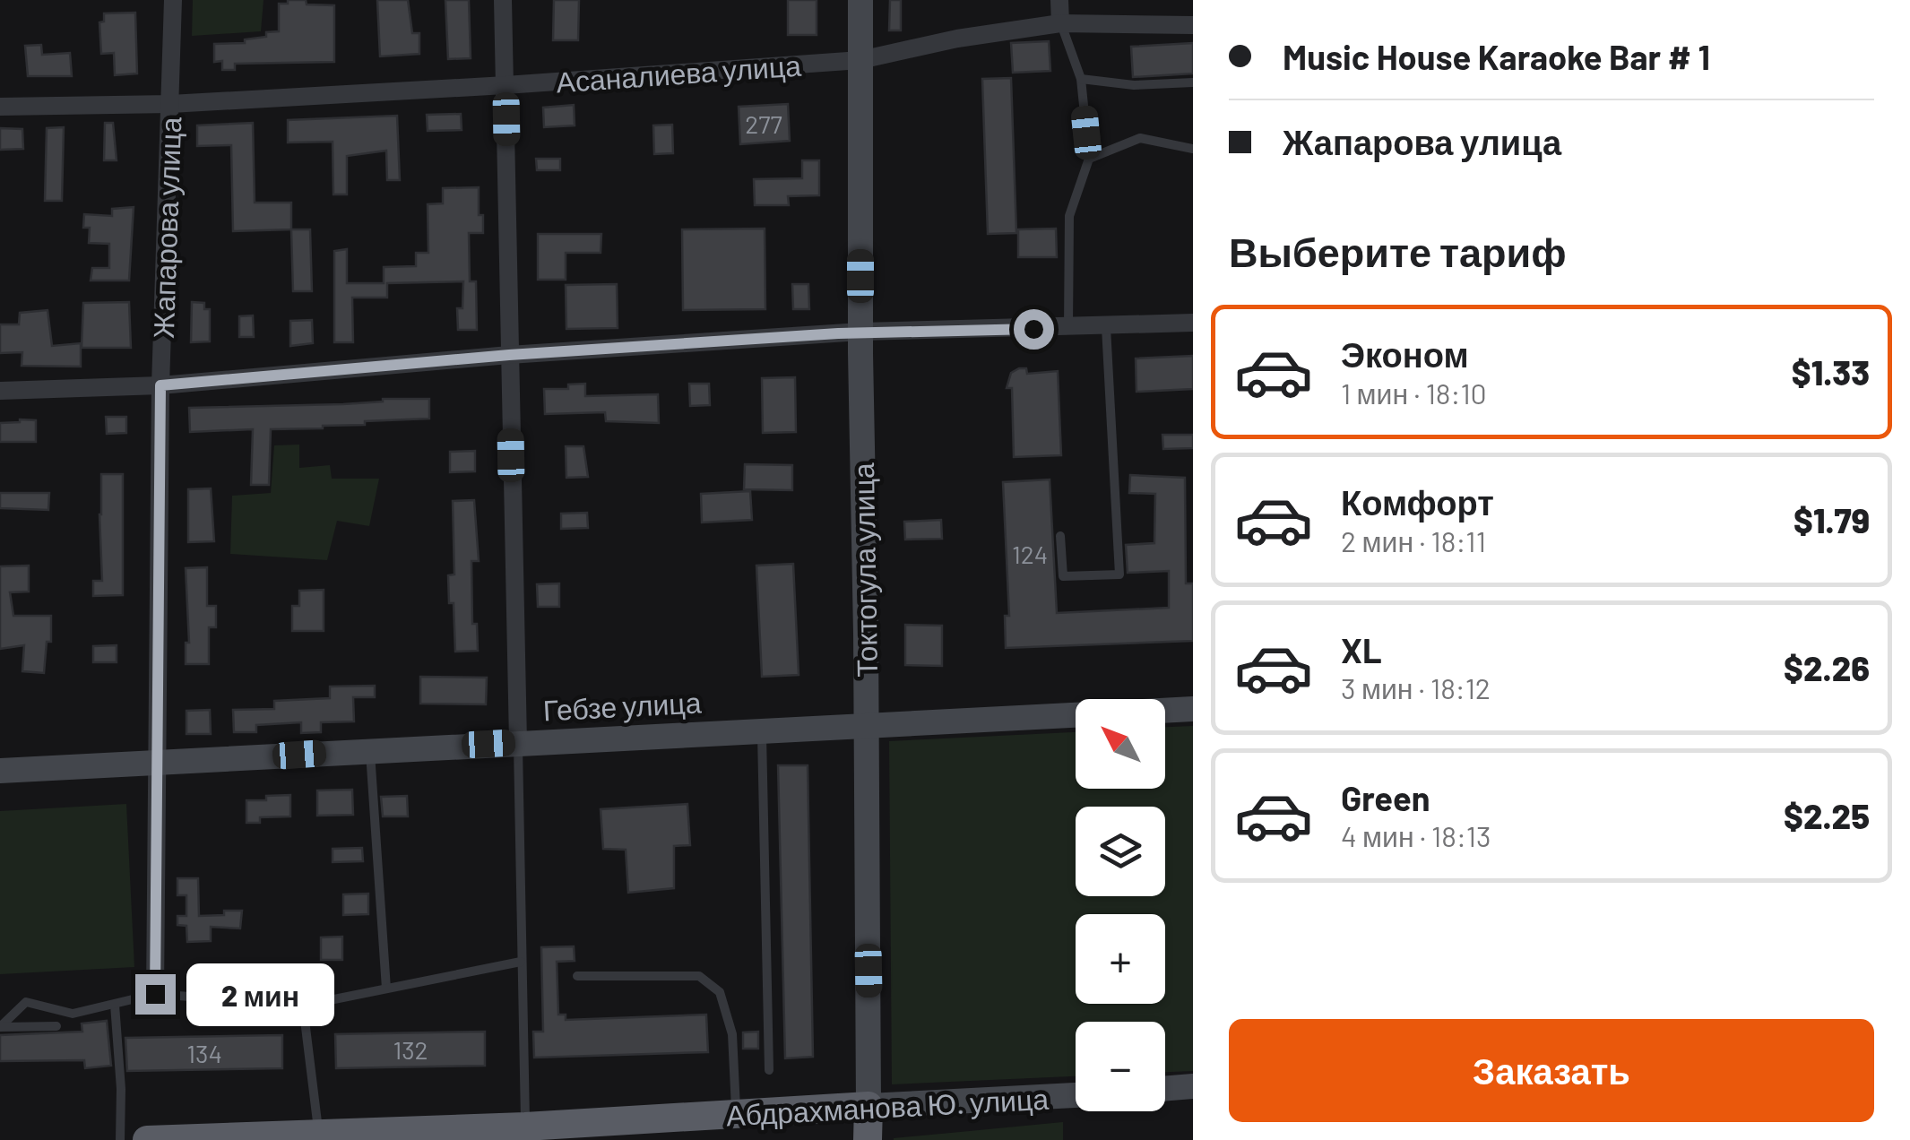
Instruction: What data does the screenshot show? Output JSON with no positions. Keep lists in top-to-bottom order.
{
  "streets": {
    "highway": ["Токтогула улица", "Абдрахманова Ю. улица"],
    "main road": ["Гебзе улица"],
    "street": ["Асаналиева улица", "Жапарова улица"]
  },
  "crossings": [
    ["Асаналиева улица", "Жапарова улица"],
    ["Асаналиева улица", "Токтогула улица"],
    ["Жапарова улица", "Гебзе улица"],
    ["Токтогула улица", "Гебзе улица"],
    ["Токтогула улица", "Абдрахманова Ю. улица"]
  ],
  "house_numbers": [
    "277",
    "124",
    "132",
    "134"
  ],
  "north": "top left",
  "page": {
    "banner": ["Music House Karaoke Bar # 1", "Жапарова улица"],
    "heading": "Выберите тариф",
    "list": [
      {
        "name": "Эконом",
        "note": "1 мин · 18:10",
        "value": "$1.33"
      },
      {
        "name": "Комфорт",
        "note": "2 мин · 18:11",
        "value": "$1.79"
      },
      {
        "name": "XL",
        "note": "3 мин · 18:12",
        "value": "$2.26"
      },
      {
        "name": "Green",
        "note": "4 мин · 18:13",
        "value": "$2.25"
      }
    ],
    "map_buttons": ["+", "−"],
    "bubble": "2 мин",
    "buttons": "Заказать"
  }
}
